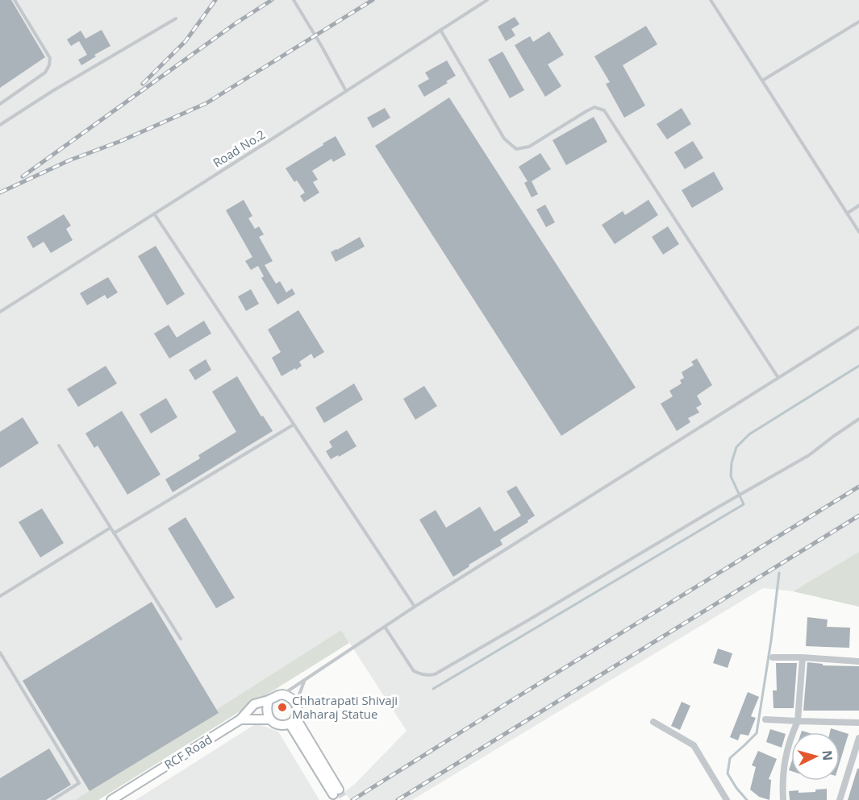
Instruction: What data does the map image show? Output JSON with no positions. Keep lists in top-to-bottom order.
{
  "streets": {
    "street": ["RCF Road"],
    "lane": ["Road No.2"]
  },
  "places": ["Chhatrapati Shivaji Maharaj Statue"],
  "north": "right"
}
